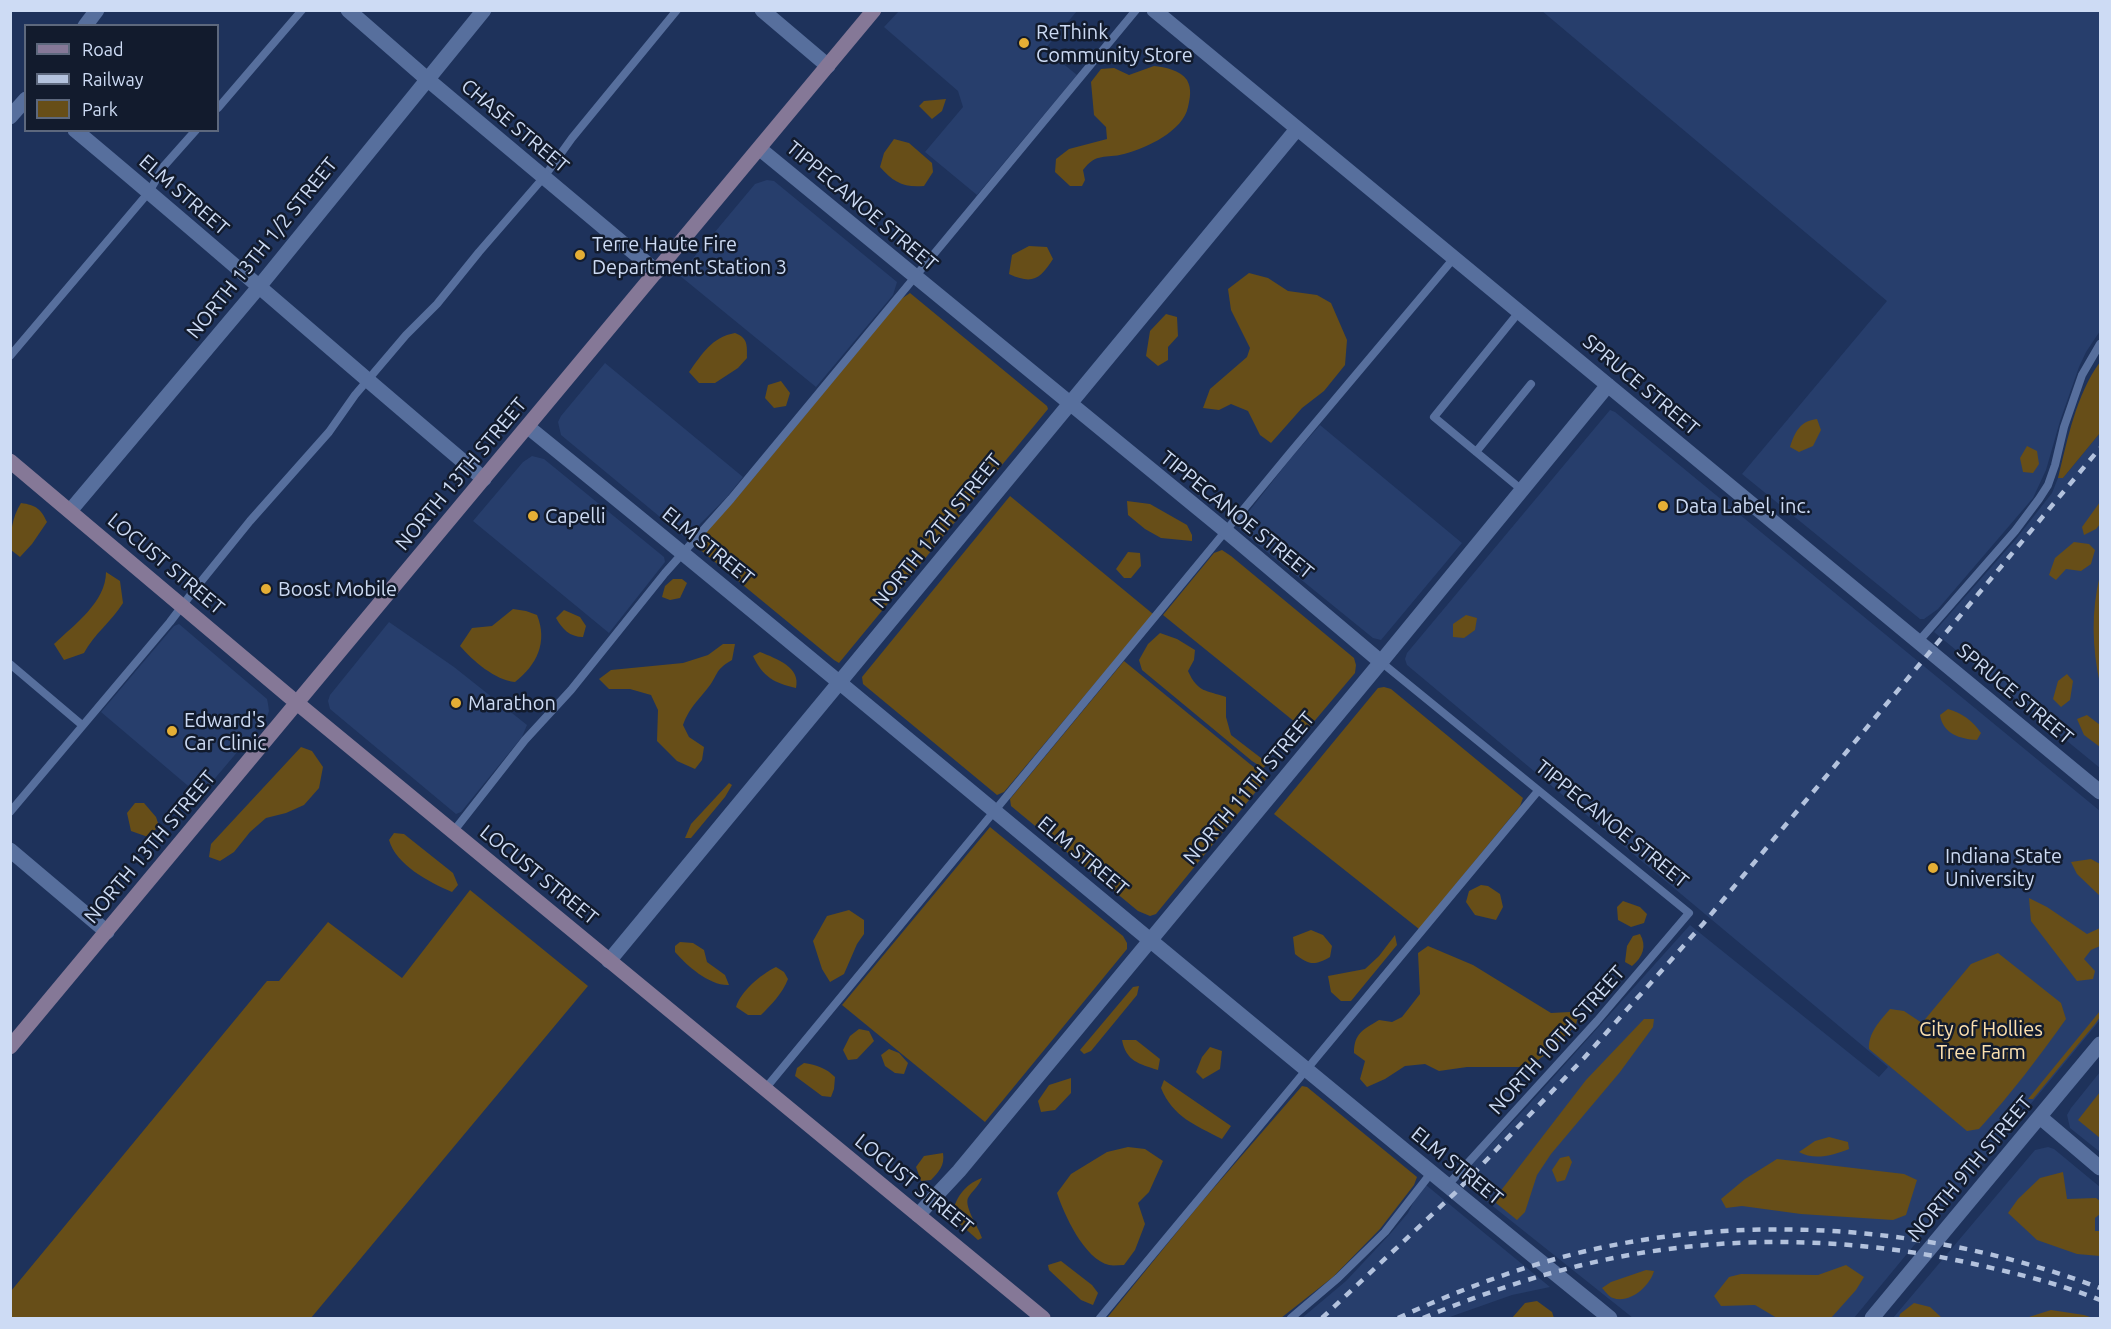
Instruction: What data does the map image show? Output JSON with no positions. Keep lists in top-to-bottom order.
{
  "streets": {
    "main road": ["NORTH 13TH STREET", "LOCUST STREET"],
    "street": [
      "CHASE STREET",
      "ELM STREET",
      "TIPPECANOE STREET",
      "NORTH 13TH 1/2 STREET",
      "SPRUCE STREET",
      "NORTH 12TH STREET",
      "NORTH 11TH STREET",
      "NORTH 9TH STREET"
    ],
    "lane": ["NORTH 10TH STREET"]
  },
  "crossings": [
    ["CHASE STREET", "NORTH 13TH 1/2 STREET"],
    ["CHASE STREET", "NORTH 13TH STREET"],
    ["ELM STREET", "NORTH 13TH 1/2 STREET"],
    ["ELM STREET", "NORTH 13TH STREET"],
    ["ELM STREET", "NORTH 12TH STREET"],
    ["ELM STREET", "NORTH 11TH STREET"],
    ["ELM STREET", "NORTH 10TH STREET"],
    ["TIPPECANOE STREET", "NORTH 13TH STREET"],
    ["TIPPECANOE STREET", "NORTH 12TH STREET"],
    ["TIPPECANOE STREET", "NORTH 11TH STREET"],
    ["TIPPECANOE STREET", "NORTH 10TH STREET"],
    ["NORTH 13TH 1/2 STREET", "LOCUST STREET"],
    ["SPRUCE STREET", "NORTH 12TH STREET"],
    ["SPRUCE STREET", "NORTH 11TH STREET"],
    ["NORTH 13TH STREET", "LOCUST STREET"],
    ["NORTH 12TH STREET", "LOCUST STREET"],
    ["LOCUST STREET", "NORTH 11TH STREET"]
  ],
  "parks": ["City of Hollies Tree Farm"],
  "places": [
    "ReThink Community Store",
    "Terre Haute Fire Department Station 3",
    "Data Label, inc.",
    "Capelli",
    "Boost Mobile",
    "Marathon",
    "Edward's Car Clinic",
    "Indiana State University"
  ],
  "legend": ["Road", "Railway", "Park"]
}
